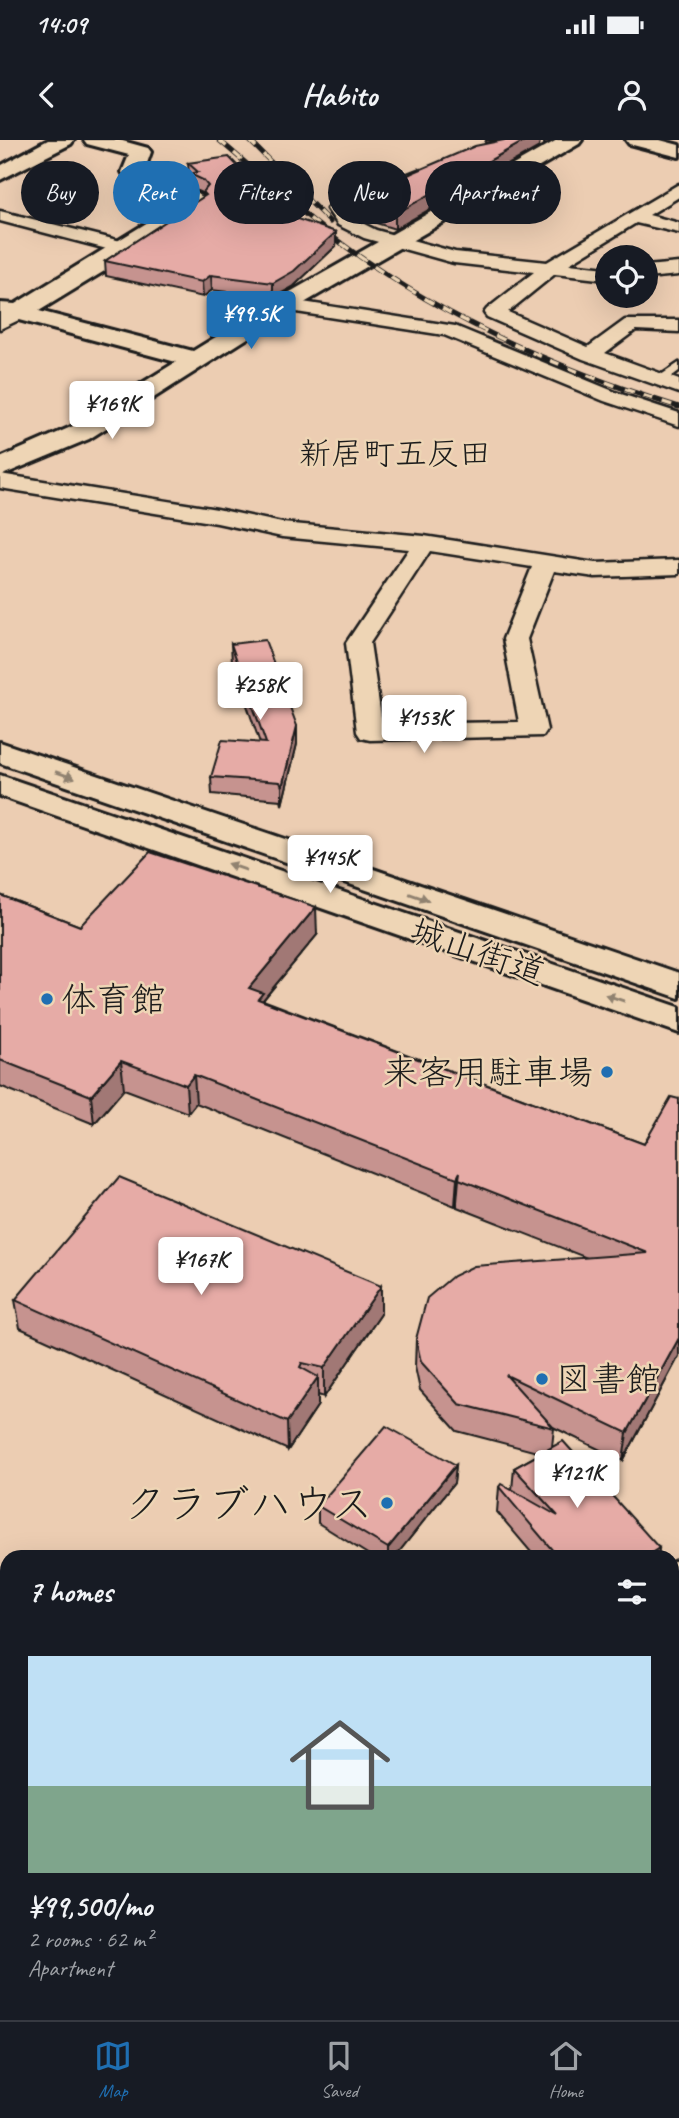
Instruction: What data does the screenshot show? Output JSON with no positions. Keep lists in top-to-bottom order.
{
  "streets": {
    "street": ["城山街道"]
  },
  "districts": ["新居町五反田"],
  "places": [
    "体育館",
    "来客用駐車場",
    "図書館",
    "クラブハウス"
  ],
  "page": {
    "status": "14:09",
    "header": "Habito",
    "chip": [
      "Buy",
      "Rent",
      "Filters",
      "New",
      "Apartment"
    ],
    "price": [
      "¥99.5K",
      "¥169K",
      "¥258K",
      "¥153K",
      "¥145K",
      "¥167K",
      "¥121K"
    ],
    "heading": "7 homes",
    "list": [
      {
        "name": "¥99,500/mo",
        "note": "2 rooms · 62 m² · Apartment"
      }
    ],
    "tabs": ["Map", "Saved", "Home"]
  }
}
